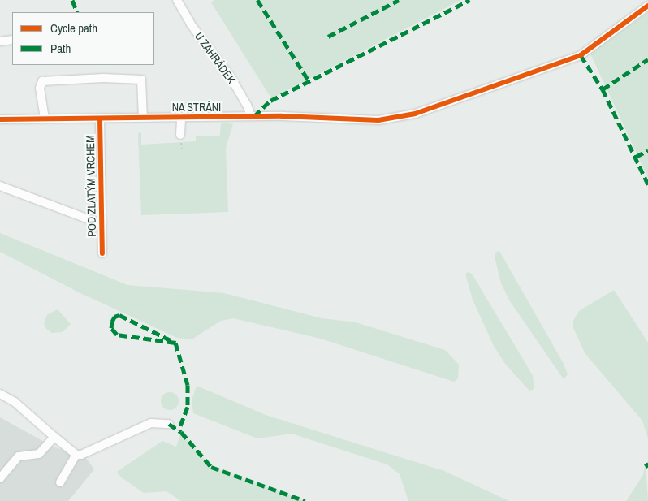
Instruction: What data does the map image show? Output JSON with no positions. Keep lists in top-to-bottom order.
{
  "streets": {
    "street": ["U ZAHRÁDEK", "NA STRÁNI", "POD ZLATÝM VRCHEM"]
  },
  "crossings": [
    ["U ZAHRÁDEK", "NA STRÁNI"],
    ["NA STRÁNI", "POD ZLATÝM VRCHEM"]
  ],
  "legend": ["Cycle path", "Path"]
}
